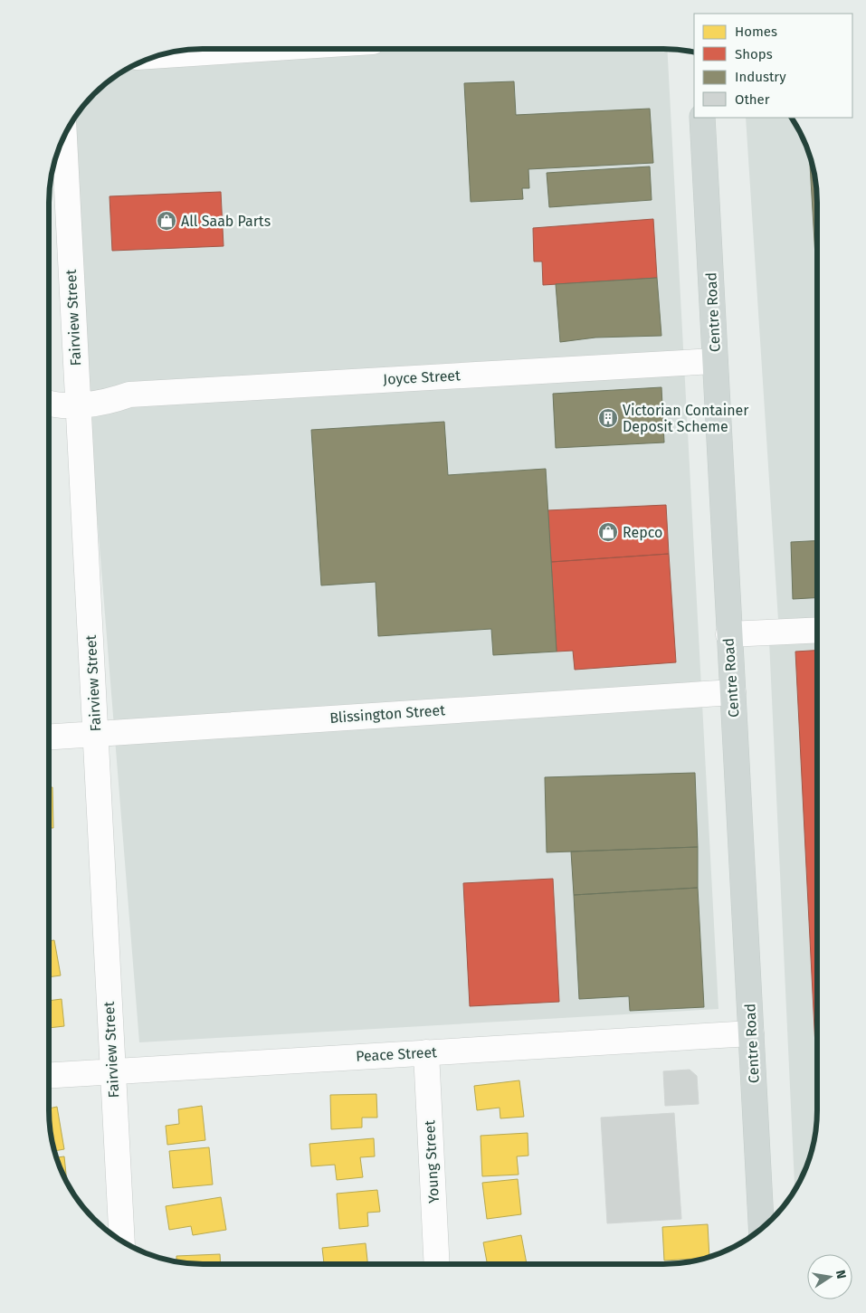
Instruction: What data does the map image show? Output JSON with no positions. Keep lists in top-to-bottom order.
{
  "streets": {
    "main road": ["Centre Road"],
    "street": [
      "Fairview Street",
      "Joyce Street",
      "Blissington Street",
      "Peace Street",
      "Young Street"
    ]
  },
  "crossings": [
    ["Centre Road", "Joyce Street"],
    ["Centre Road", "Blissington Street"],
    ["Centre Road", "Peace Street"],
    ["Fairview Street", "Joyce Street"],
    ["Fairview Street", "Blissington Street"],
    ["Fairview Street", "Peace Street"],
    ["Peace Street", "Young Street"]
  ],
  "places": {
    "shop": ["All Saab Parts", "Repco"],
    "building": ["Victorian Container Deposit Scheme"]
  },
  "legend": [
    "Homes",
    "Shops",
    "Industry",
    "Other"
  ],
  "north": "right"
}
